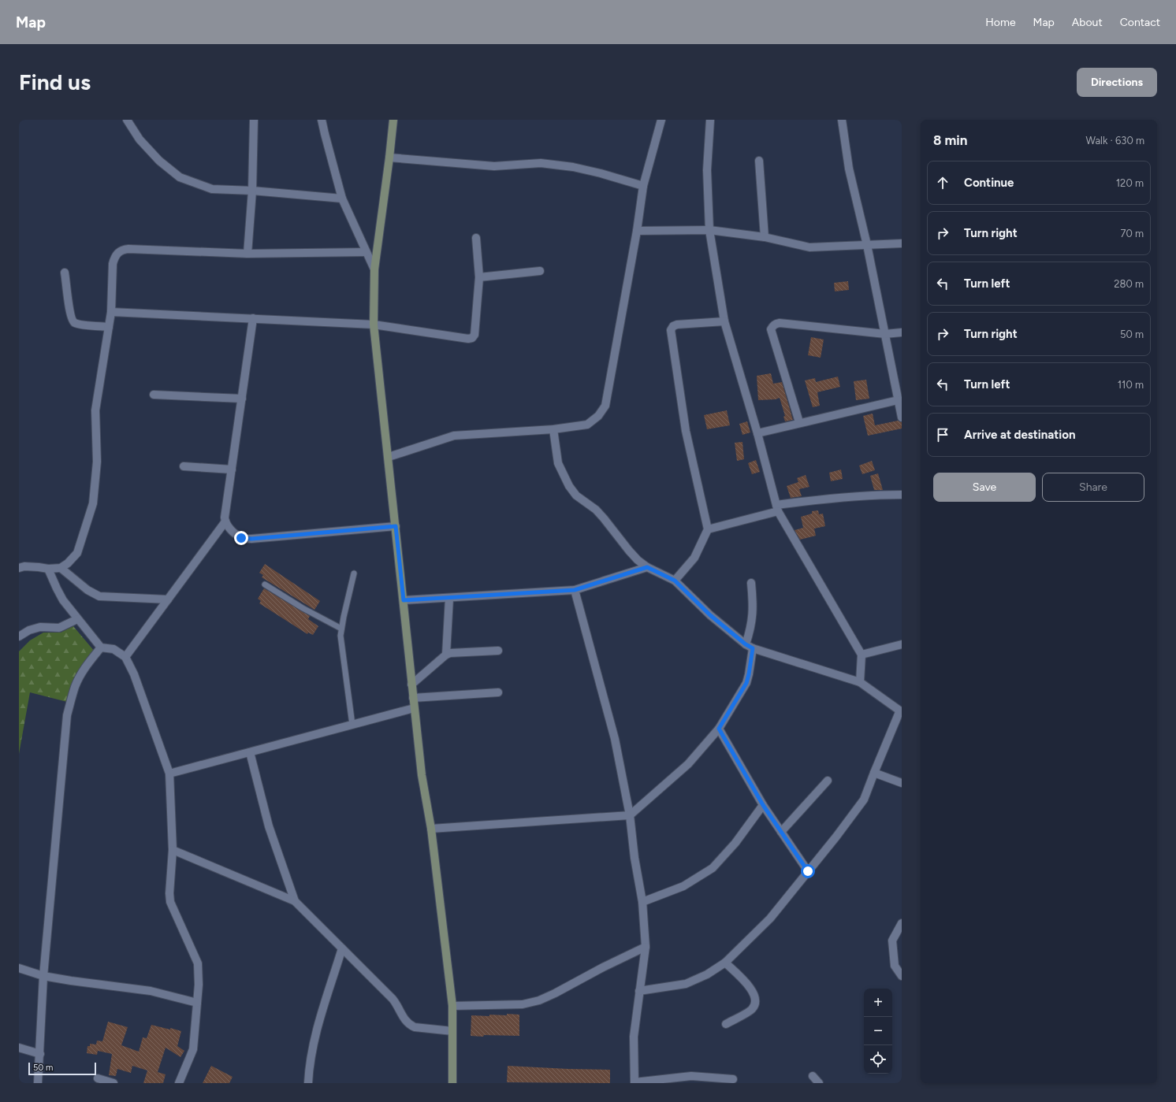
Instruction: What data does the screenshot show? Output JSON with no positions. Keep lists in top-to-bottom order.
{
  "scale_bar": "50 m",
  "page": {
    "header": "Map",
    "nav": [
      "Home",
      "Map",
      "About",
      "Contact"
    ],
    "buttons": [
      "Directions",
      ["Save", "Share"]
    ],
    "title": "Find us",
    "heading": ["8 min", "Walk · 630 m"],
    "list": [
      ["Continue", "120 m"],
      ["Turn right", "70 m"],
      ["Turn left", "280 m"],
      ["Turn right", "50 m"],
      ["Turn left", "110 m"],
      "Arrive at destination"
    ],
    "map_buttons": ["+", "−"],
    "scale": "50 m"
  }
}
